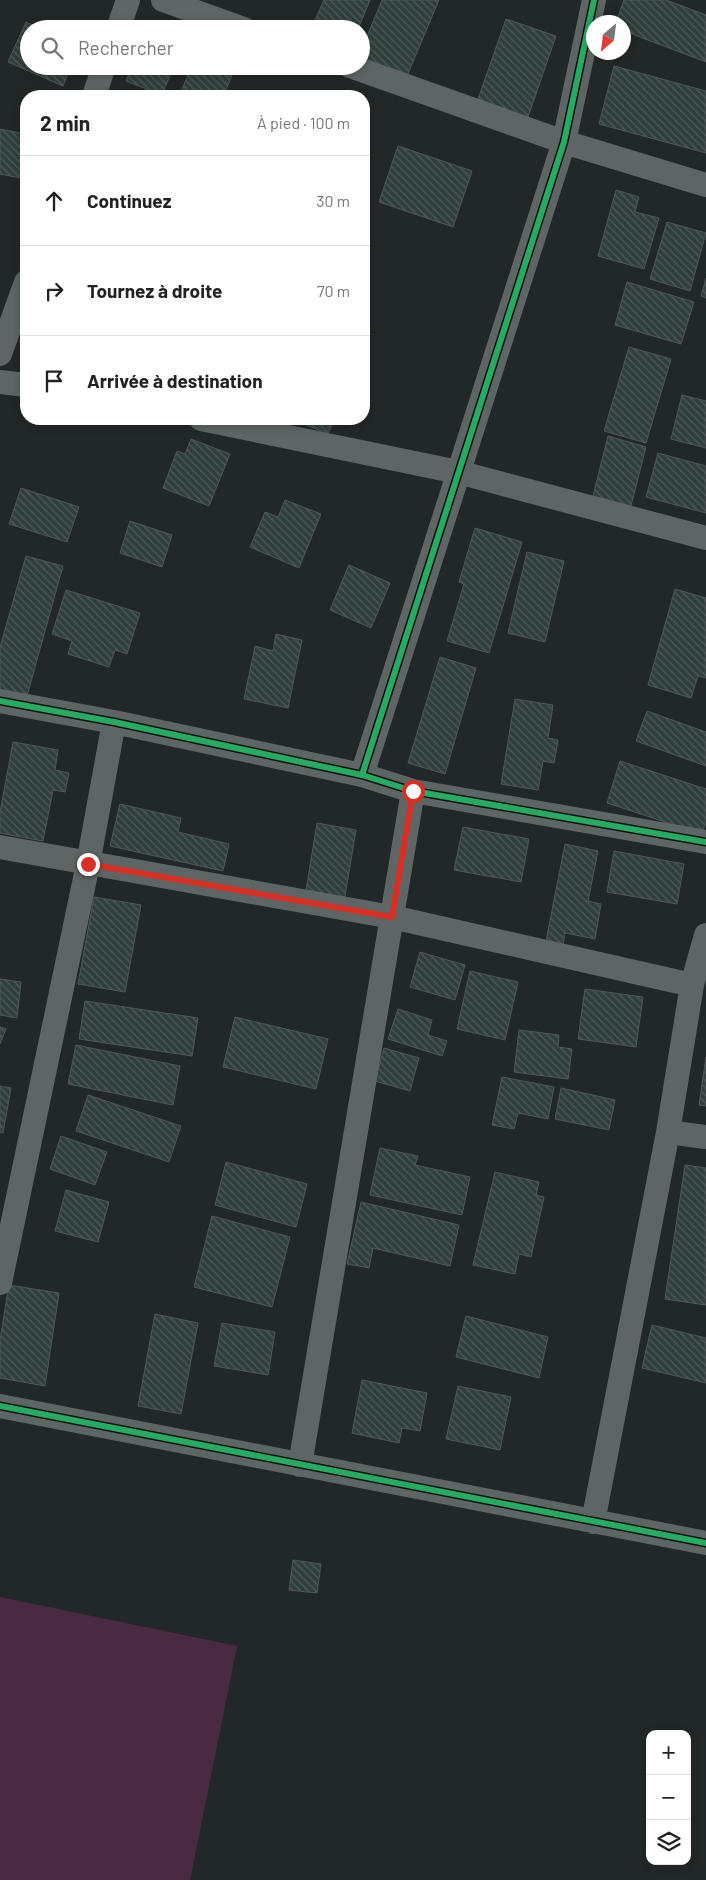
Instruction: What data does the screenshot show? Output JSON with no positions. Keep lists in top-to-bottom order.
{
  "north": "bottom left",
  "page": {
    "search": "Rechercher",
    "heading": ["2 min", "À pied · 100 m"],
    "list": [
      ["Continuez", "30 m"],
      ["Tournez à droite", "70 m"],
      "Arrivée à destination"
    ],
    "map_buttons": ["+", "−"]
  }
}
